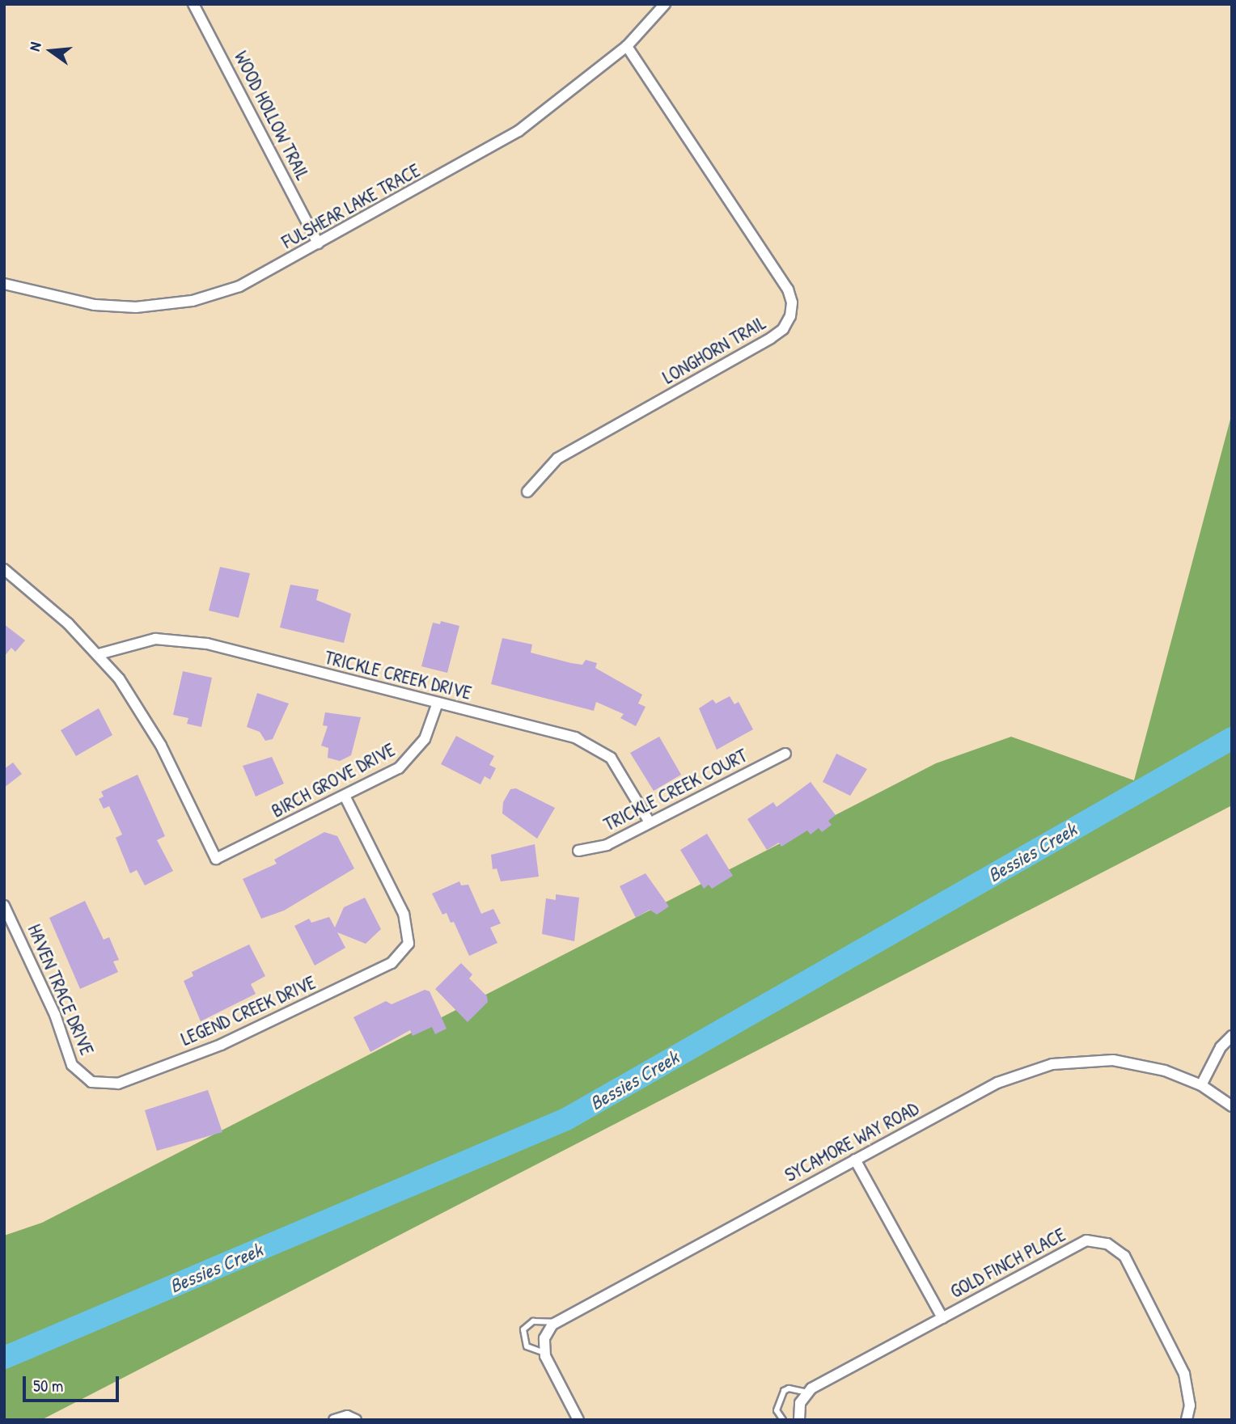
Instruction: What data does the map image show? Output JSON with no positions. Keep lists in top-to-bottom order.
{
  "streets": {
    "street": [
      "WOOD HOLLOW TRAIL",
      "FULSHEAR LAKE TRACE",
      "LONGHORN TRAIL",
      "TRICKLE CREEK DRIVE",
      "BIRCH GROVE DRIVE",
      "TRICKLE CREEK COURT",
      "HAVEN TRACE DRIVE",
      "LEGEND CREEK DRIVE",
      "SYCAMORE WAY ROAD",
      "GOLD FINCH PLACE"
    ]
  },
  "crossings": [
    ["WOOD HOLLOW TRAIL", "FULSHEAR LAKE TRACE"],
    ["FULSHEAR LAKE TRACE", "LONGHORN TRAIL"],
    ["TRICKLE CREEK DRIVE", "BIRCH GROVE DRIVE"],
    ["TRICKLE CREEK DRIVE", "TRICKLE CREEK COURT"],
    ["BIRCH GROVE DRIVE", "LEGEND CREEK DRIVE"],
    ["HAVEN TRACE DRIVE", "LEGEND CREEK DRIVE"]
  ],
  "water": ["Bessies Creek"],
  "scale_bar": "50 m",
  "north": "left"
}
